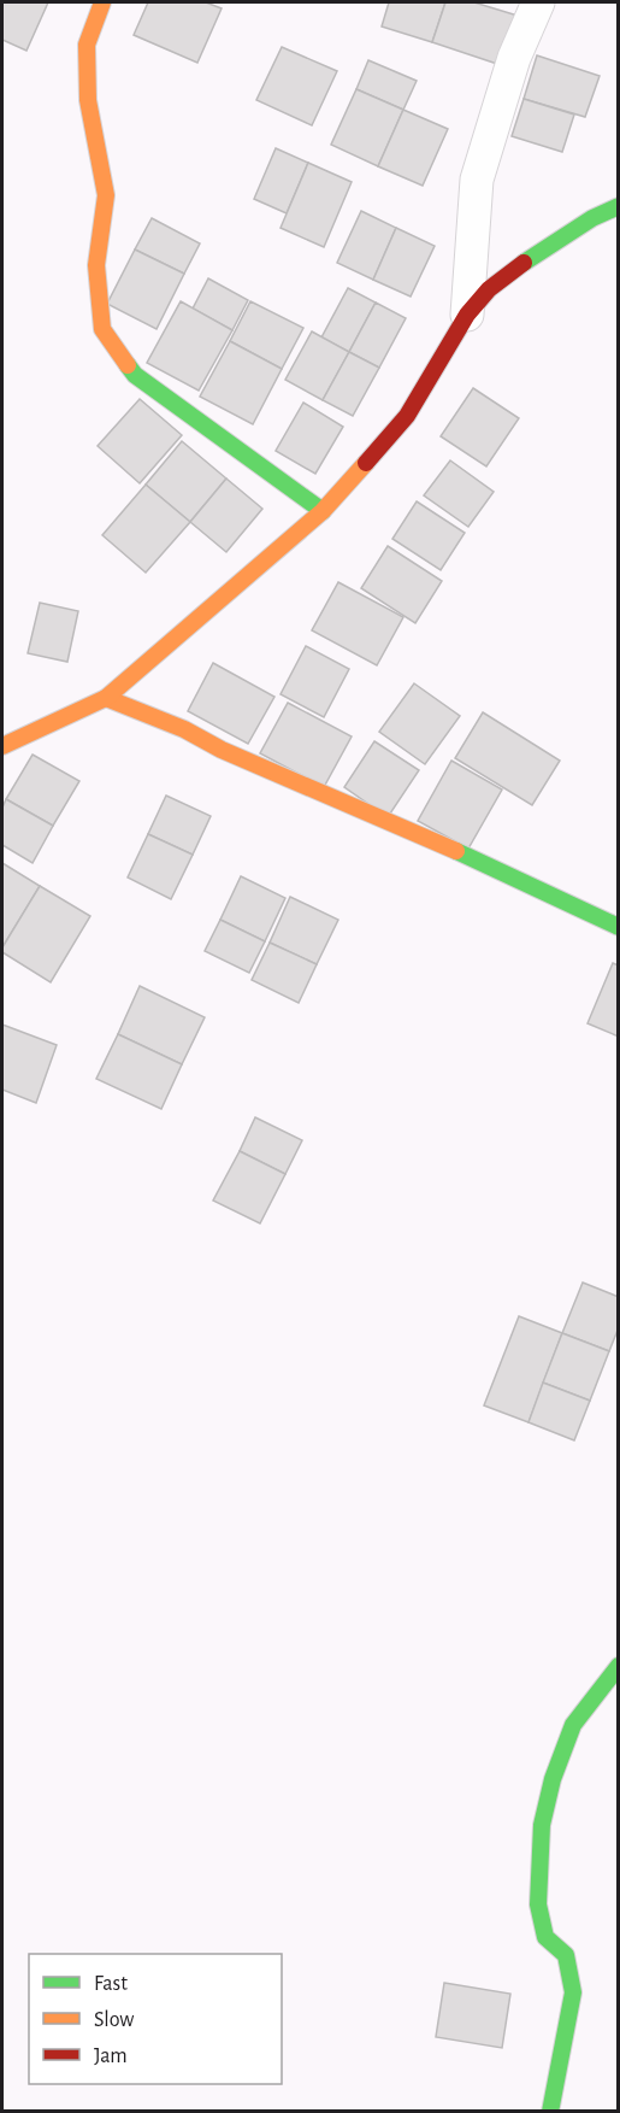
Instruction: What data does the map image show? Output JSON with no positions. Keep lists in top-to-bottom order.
{
  "legend": ["Fast", "Slow", "Jam"]
}
